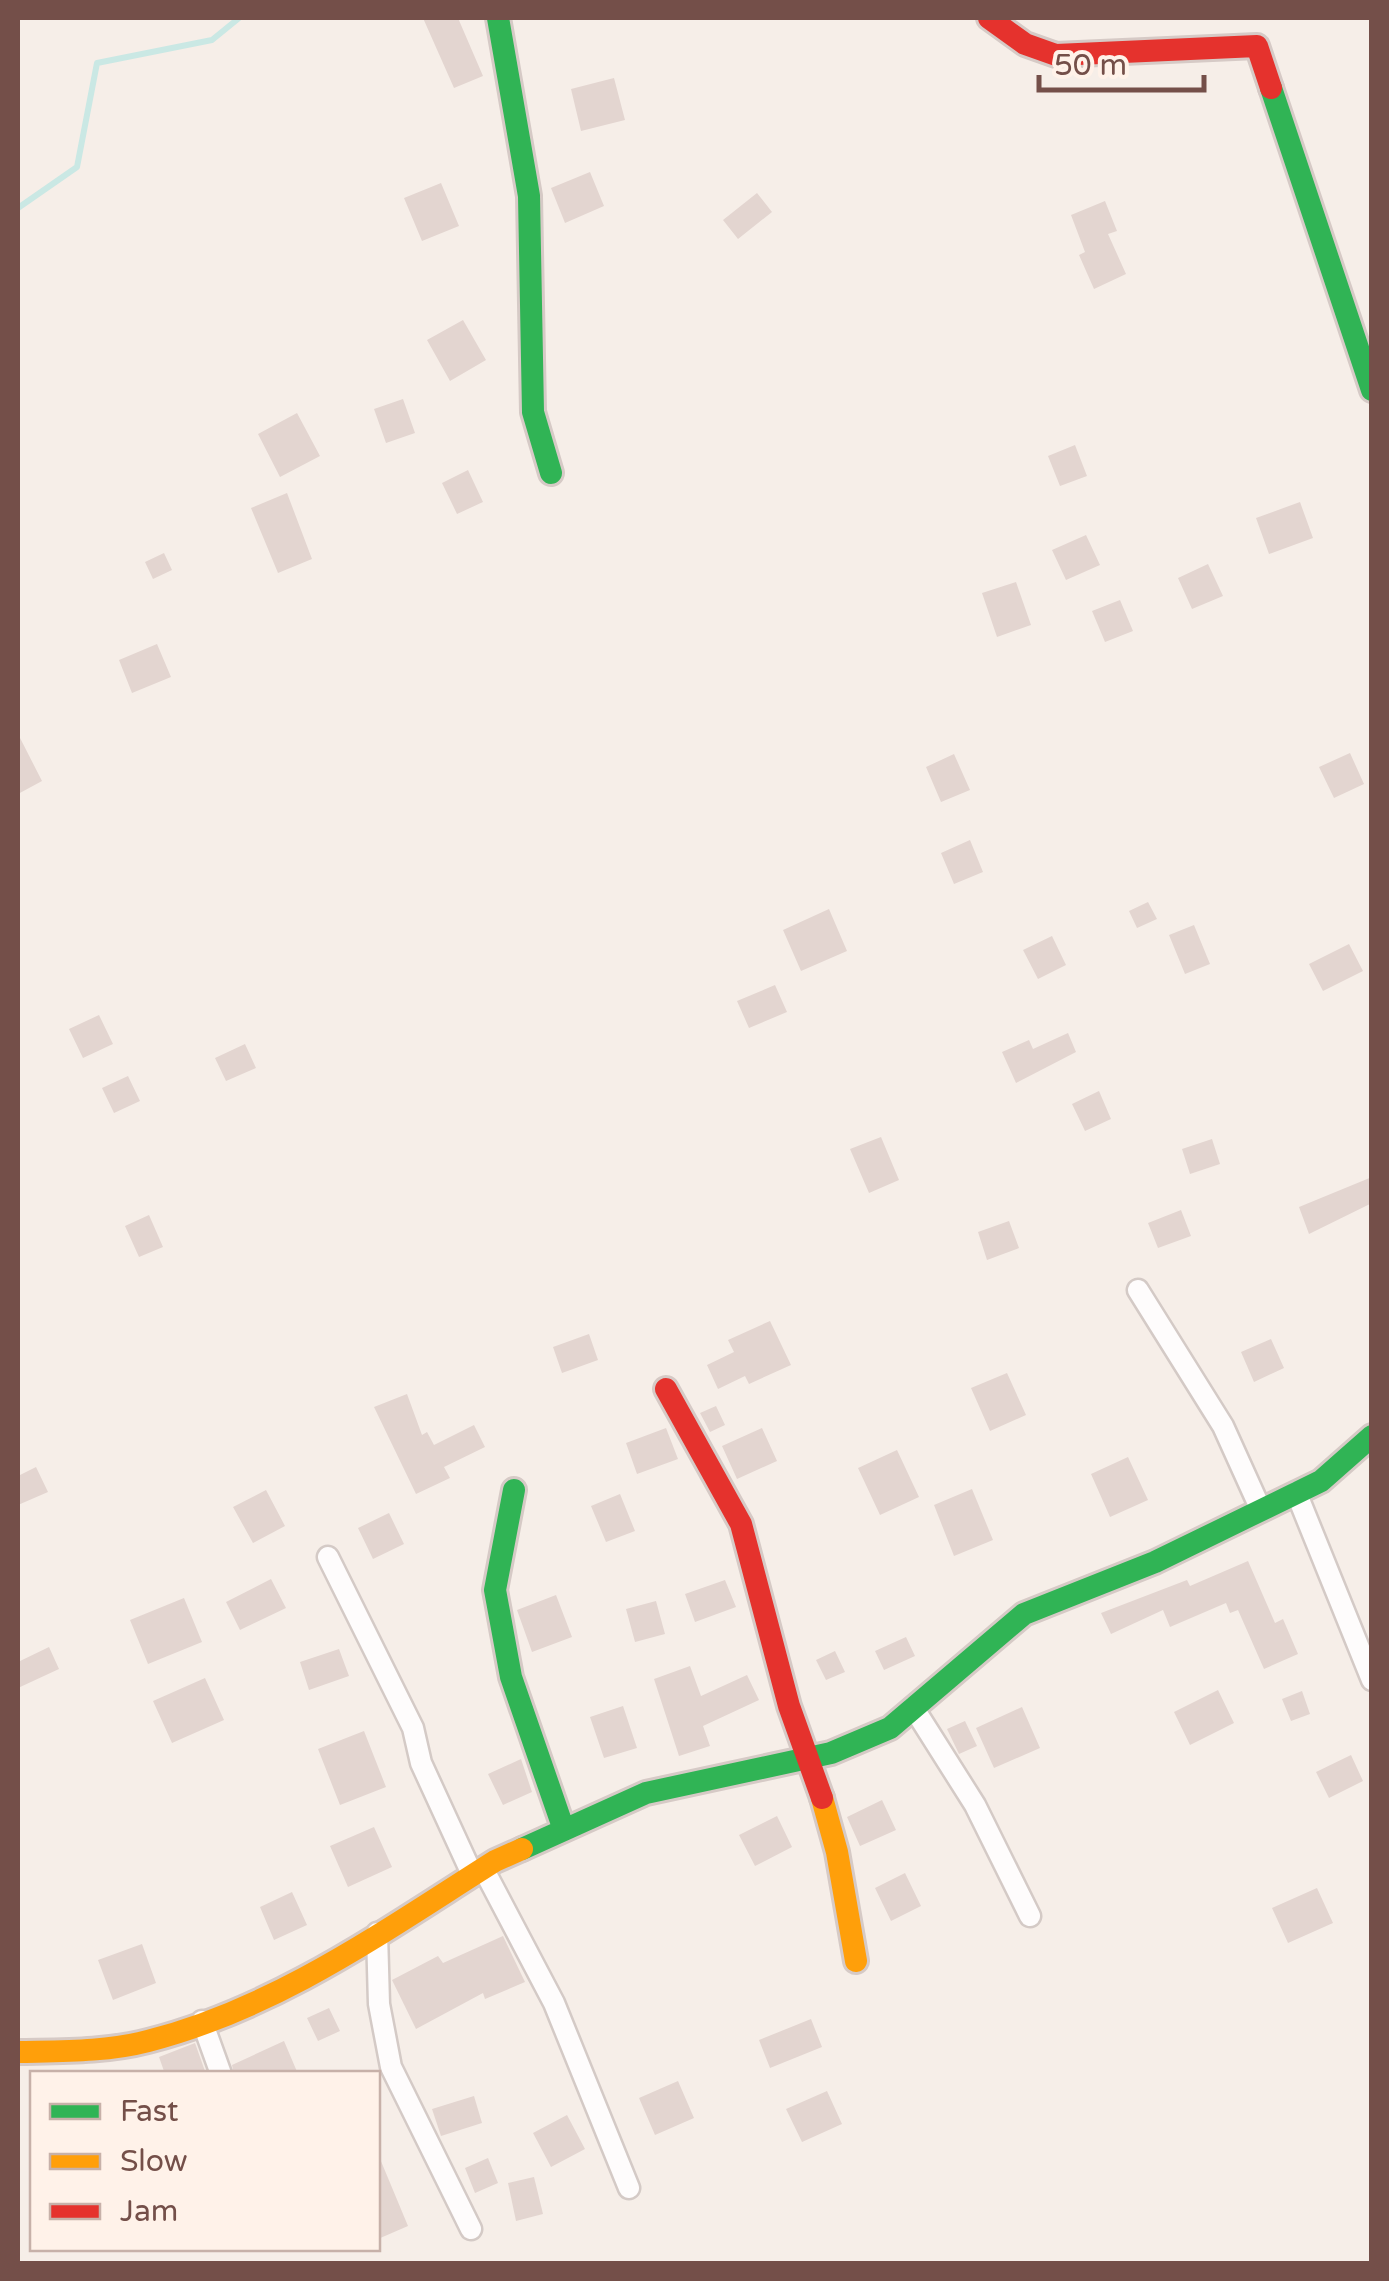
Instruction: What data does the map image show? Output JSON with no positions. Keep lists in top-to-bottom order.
{
  "legend": ["Fast", "Slow", "Jam"],
  "scale_bar": "50 m"
}
